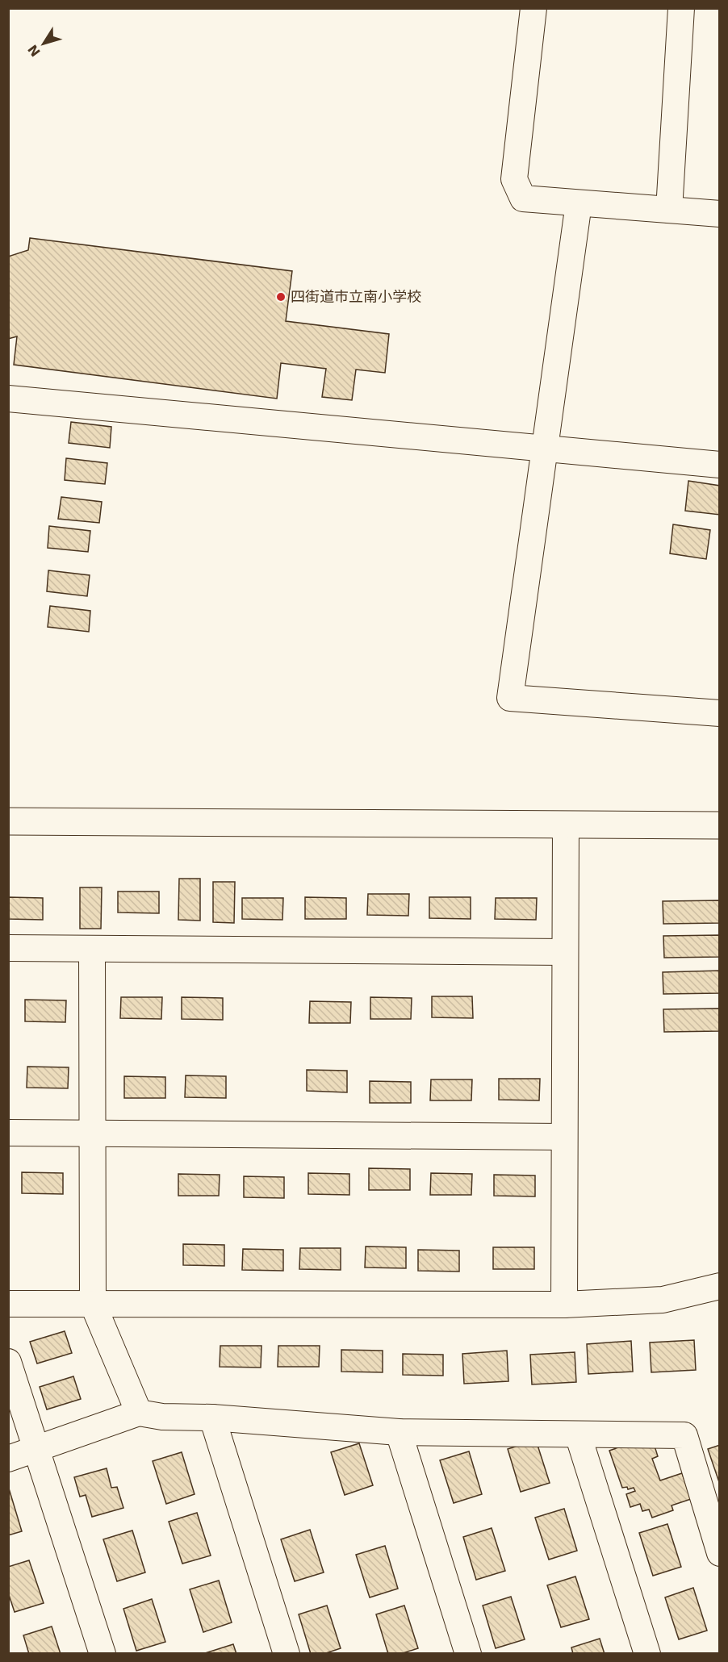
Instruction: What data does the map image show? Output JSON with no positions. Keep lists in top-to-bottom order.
{
  "places": ["四街道市立南小学校"],
  "north": "bottom left"
}
